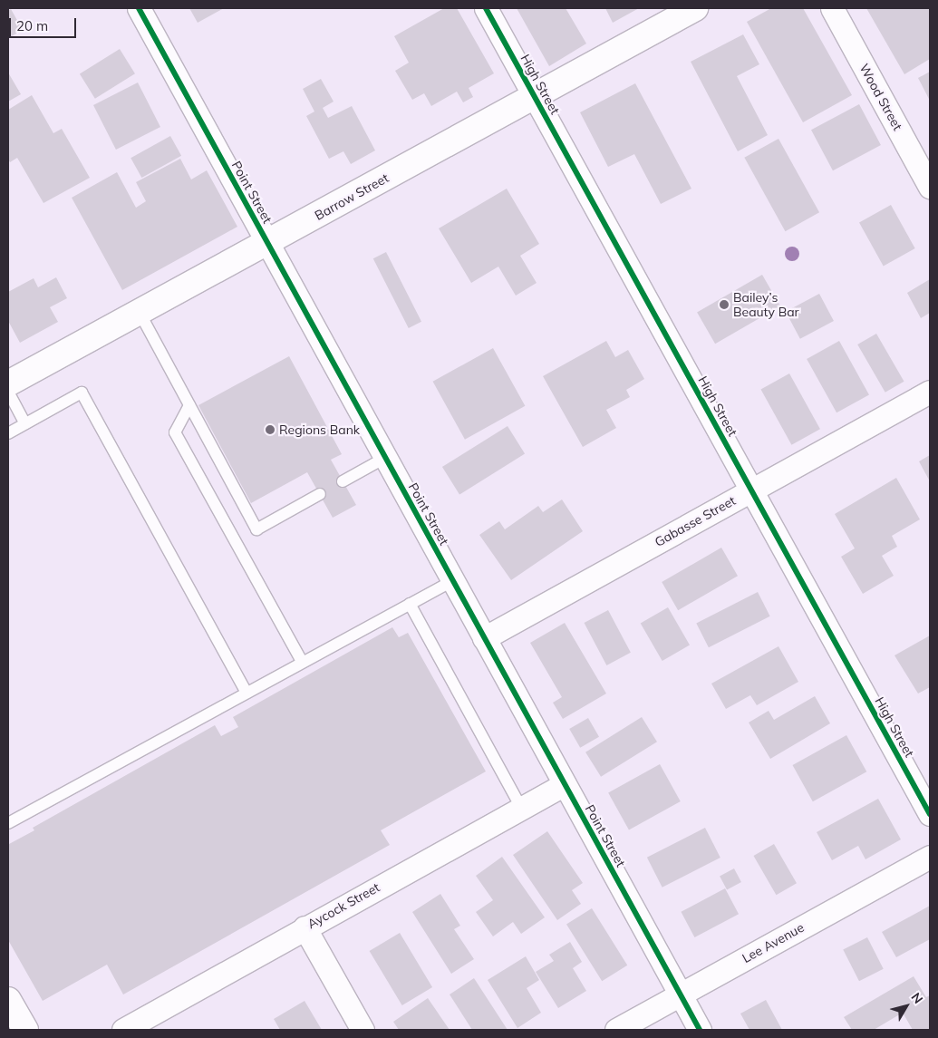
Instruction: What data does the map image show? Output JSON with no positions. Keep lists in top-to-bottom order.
{
  "streets": {
    "main road": ["Barrow Street"],
    "street": [
      "High Street",
      "Wood Street",
      "Point Street",
      "Gabasse Street",
      "Aycock Street",
      "Lee Avenue"
    ]
  },
  "crossings": [
    ["High Street", "Barrow Street"],
    ["High Street", "Gabasse Street"],
    ["Point Street", "Barrow Street"],
    ["Point Street", "Gabasse Street"],
    ["Point Street", "Aycock Street"],
    ["Point Street", "Lee Avenue"]
  ],
  "places": ["Bailey’s Beauty Bar", "Regions Bank"],
  "scale_bar": "20 m",
  "north": "top right"
}
